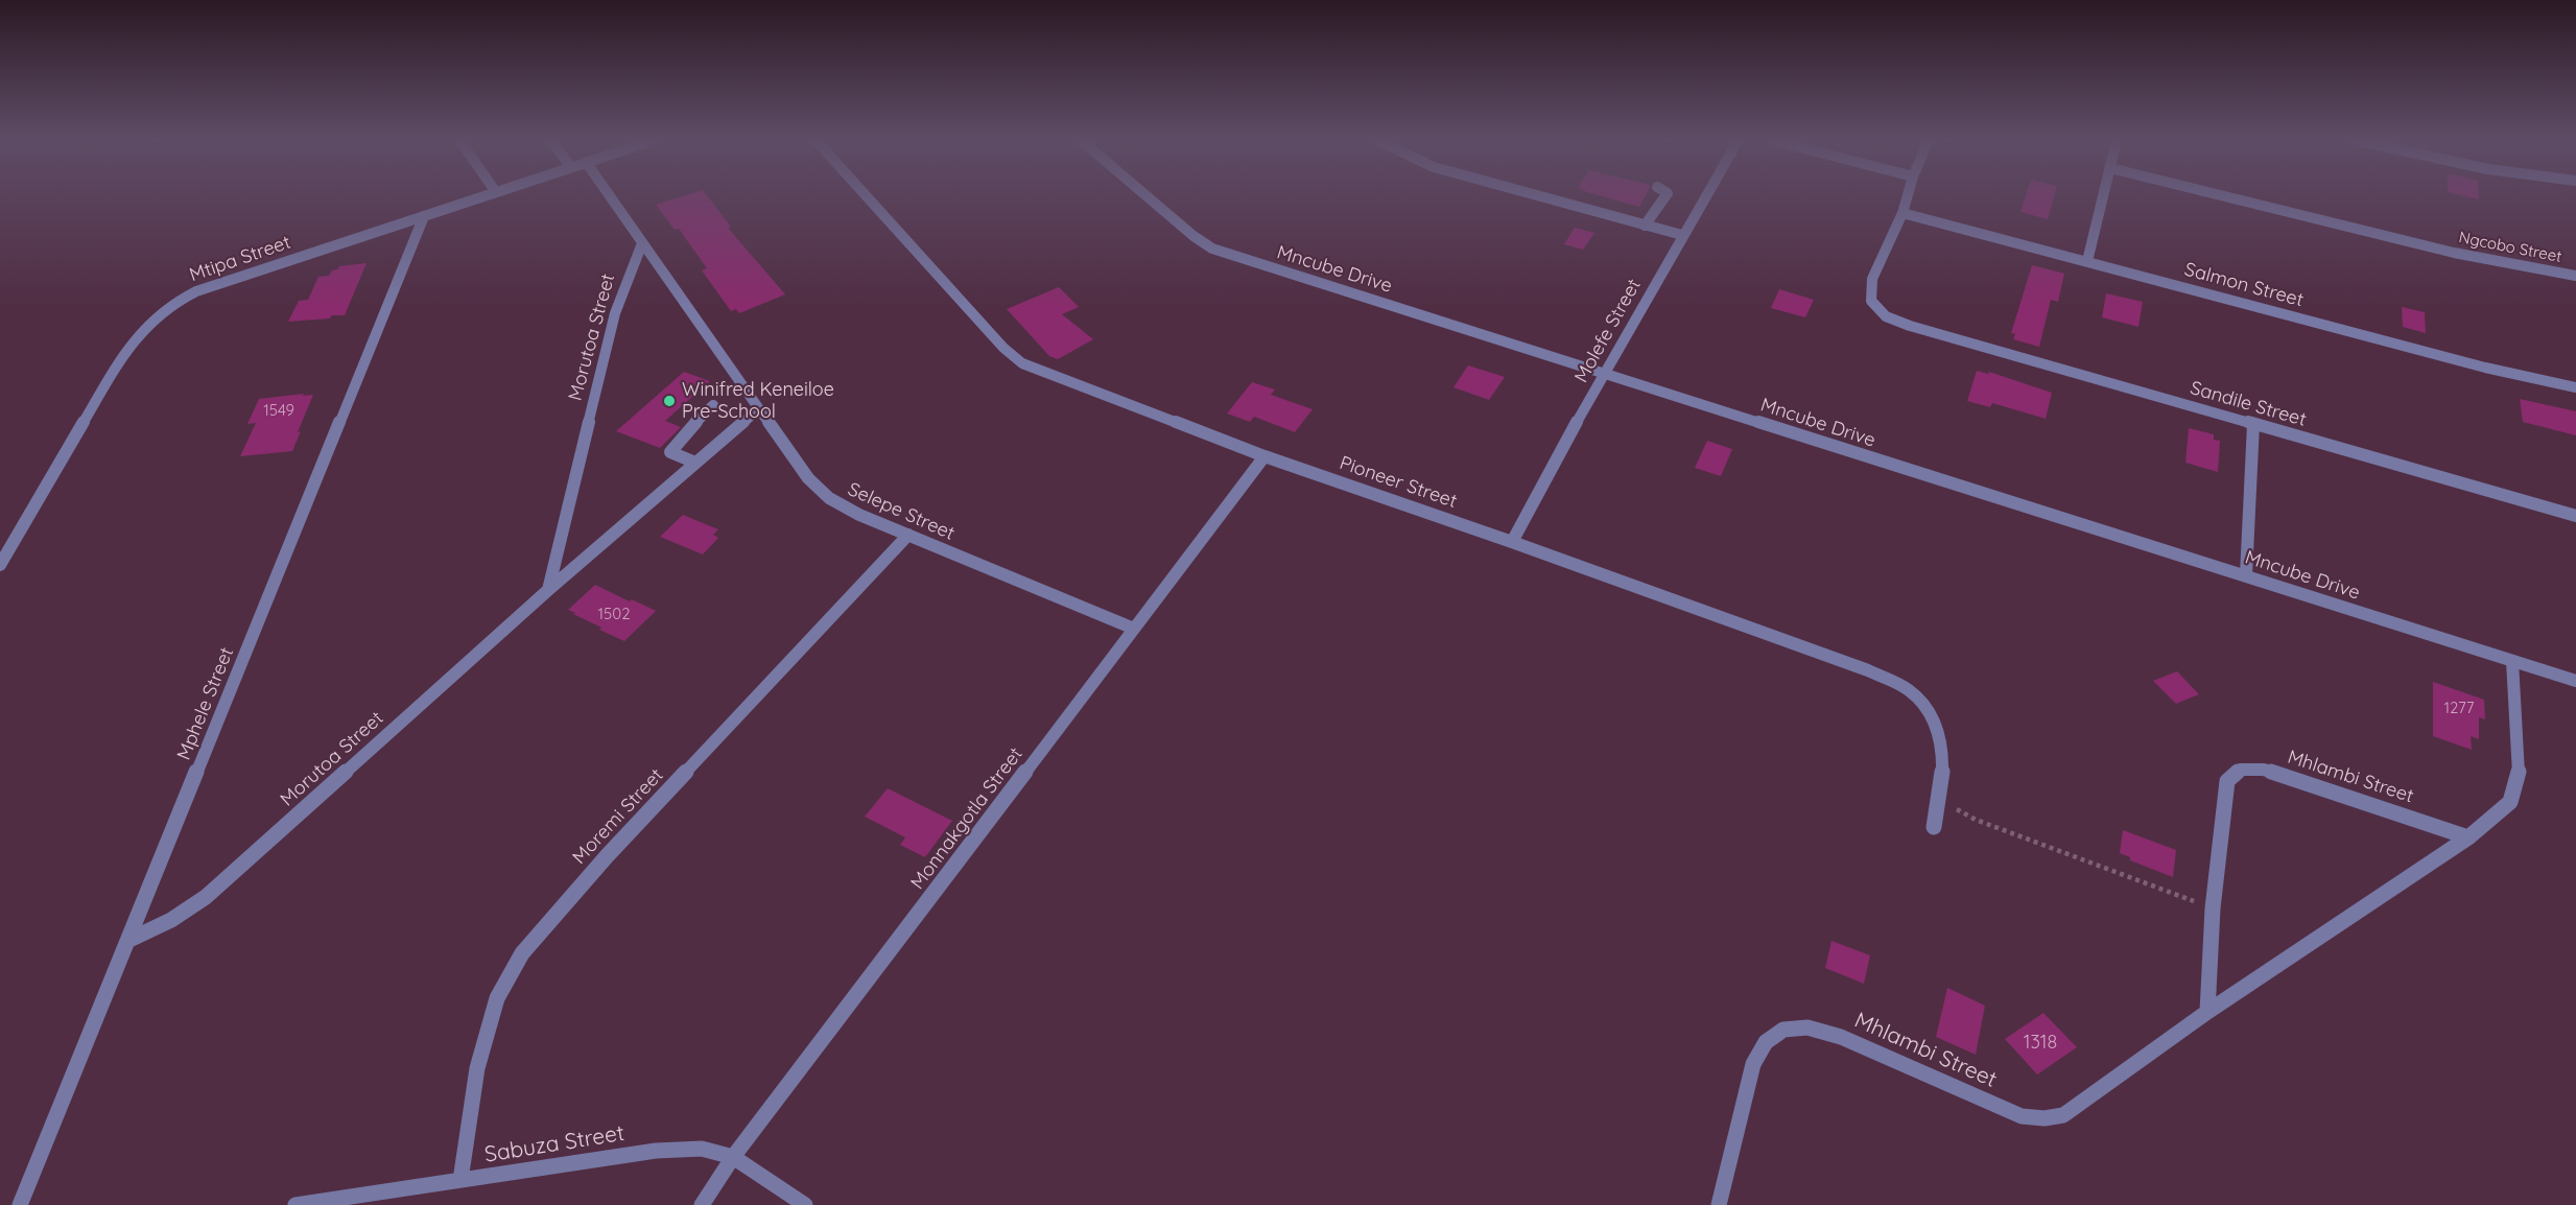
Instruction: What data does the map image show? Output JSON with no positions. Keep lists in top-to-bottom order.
{
  "streets": {
    "street": [
      "Ngcobo Street",
      "Mtipa Street",
      "Mncube Drive",
      "Salmon Street",
      "Molefe Street",
      "Morutoa Street",
      "Sandile Street",
      "Pioneer Street",
      "Selepe Street",
      "Mphele Street",
      "Mhlambi Street",
      "Moremi Street",
      "Monnakgotla Street",
      "Sabuza Street"
    ]
  },
  "crossings": [
    ["Mtipa Street", "Mphele Street"],
    ["Mncube Drive", "Molefe Street"],
    ["Mncube Drive", "Mhlambi Street"],
    ["Salmon Street", "Sandile Street"],
    ["Molefe Street", "Pioneer Street"],
    ["Morutoa Street", "Selepe Street"],
    ["Morutoa Street", "Mphele Street"],
    ["Pioneer Street", "Monnakgotla Street"],
    ["Selepe Street", "Moremi Street"],
    ["Selepe Street", "Monnakgotla Street"],
    ["Moremi Street", "Sabuza Street"],
    ["Monnakgotla Street", "Sabuza Street"]
  ],
  "places": ["Winifred Keneiloe Pre-School"],
  "house_numbers": [
    "1549",
    "1502",
    "1277",
    "1318"
  ]
}
